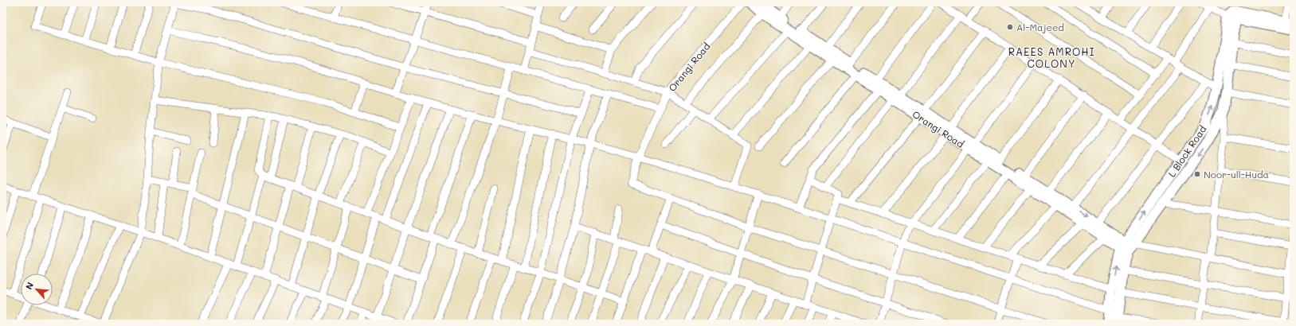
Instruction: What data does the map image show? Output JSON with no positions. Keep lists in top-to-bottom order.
{
  "streets": {
    "main road": ["Orangi Road", "L Block Road"]
  },
  "crossings": [
    ["Orangi Road", "L Block Road"]
  ],
  "districts": ["RAEES AMROHI COLONY"],
  "places": ["Al-Majeed", "Noor-ull-Huda"],
  "north": "top left"
}
